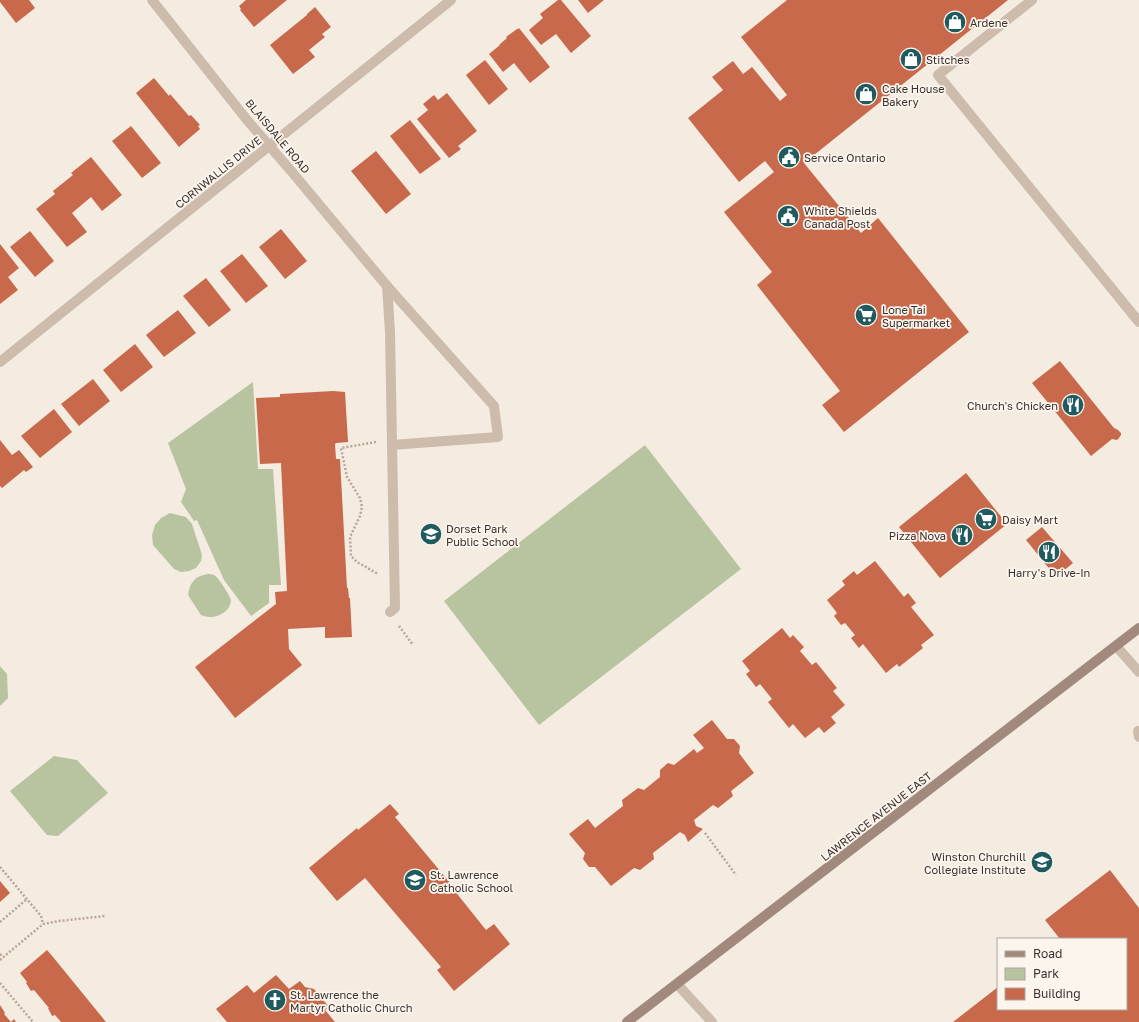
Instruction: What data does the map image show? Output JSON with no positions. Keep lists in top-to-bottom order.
{
  "streets": {
    "main road": ["LAWRENCE AVENUE EAST"],
    "street": ["BLAISDALE ROAD", "CORNWALLIS DRIVE"]
  },
  "crossings": [
    ["BLAISDALE ROAD", "CORNWALLIS DRIVE"]
  ],
  "places": {
    "shop": ["Ardene", "Stitches", "Cake House Bakery"],
    "public building": ["Service Ontario", "White Shields Canada Post"],
    "supermarket": ["Lone Tai Supermarket", "Daisy Mart"],
    "restaurant": ["Church's Chicken", "Pizza Nova", "Harry's Drive-In"],
    "school or university": ["Dorset Park Public School", "Winston Churchill Collegiate Institute", "St. Lawrence Catholic School"],
    "church": ["St. Lawrence the Martyr Catholic Church"]
  },
  "legend": ["Road", "Park", "Building"]
}
